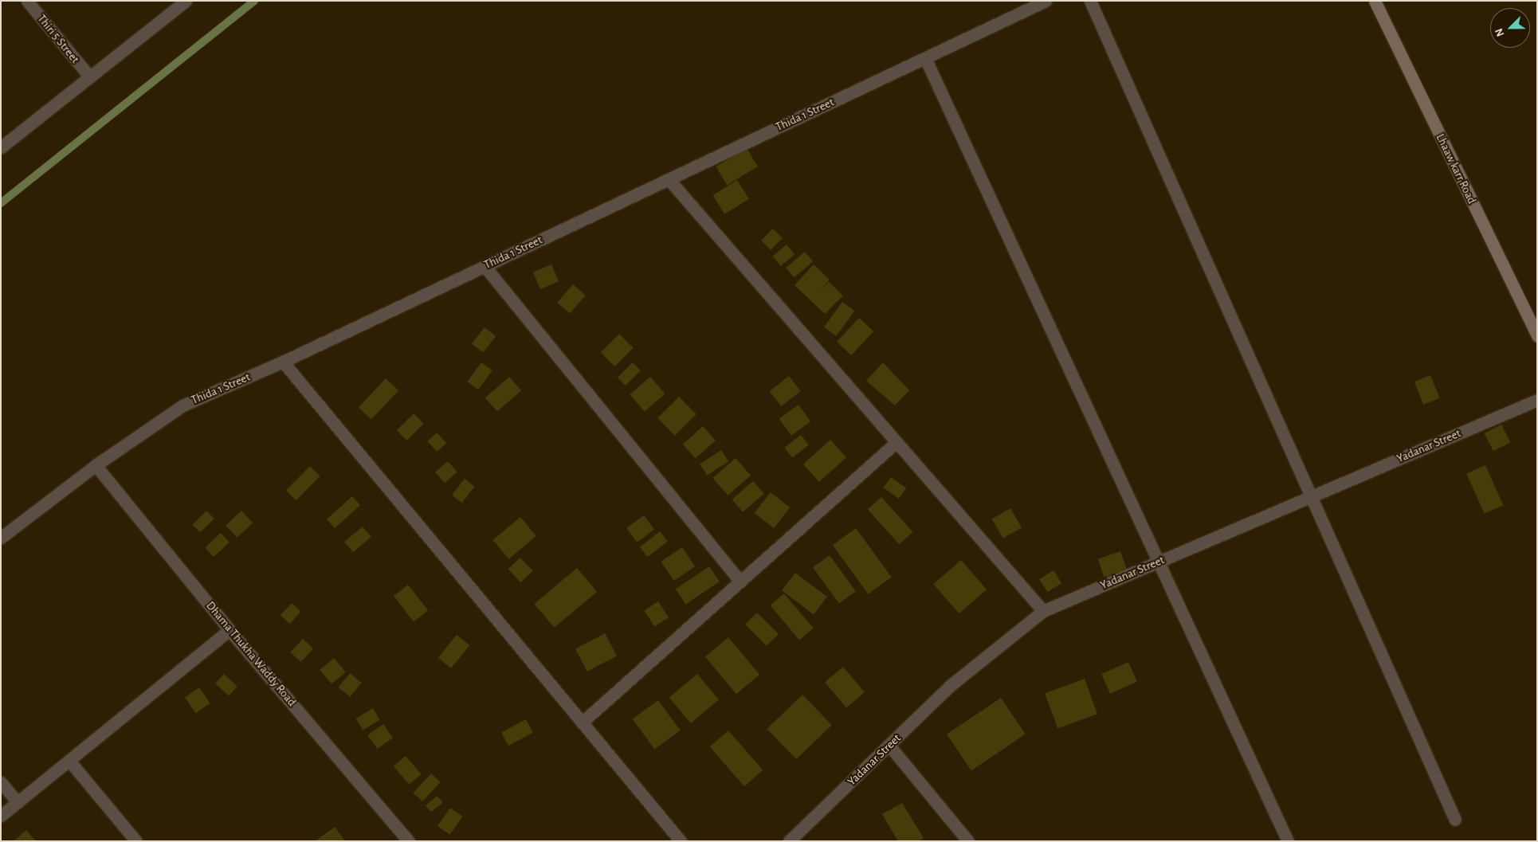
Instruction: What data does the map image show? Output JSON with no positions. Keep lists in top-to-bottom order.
{
  "streets": {
    "street": [
      "Thiri 5 Street",
      "Thida 1 Street",
      "Lhaaw karr Road",
      "Yadanar Street",
      "Dhama Thukha Waddy Road"
    ]
  },
  "crossings": [
    ["Thida 1 Street", "Dhama Thukha Waddy Road"]
  ],
  "north": "bottom left"
}
